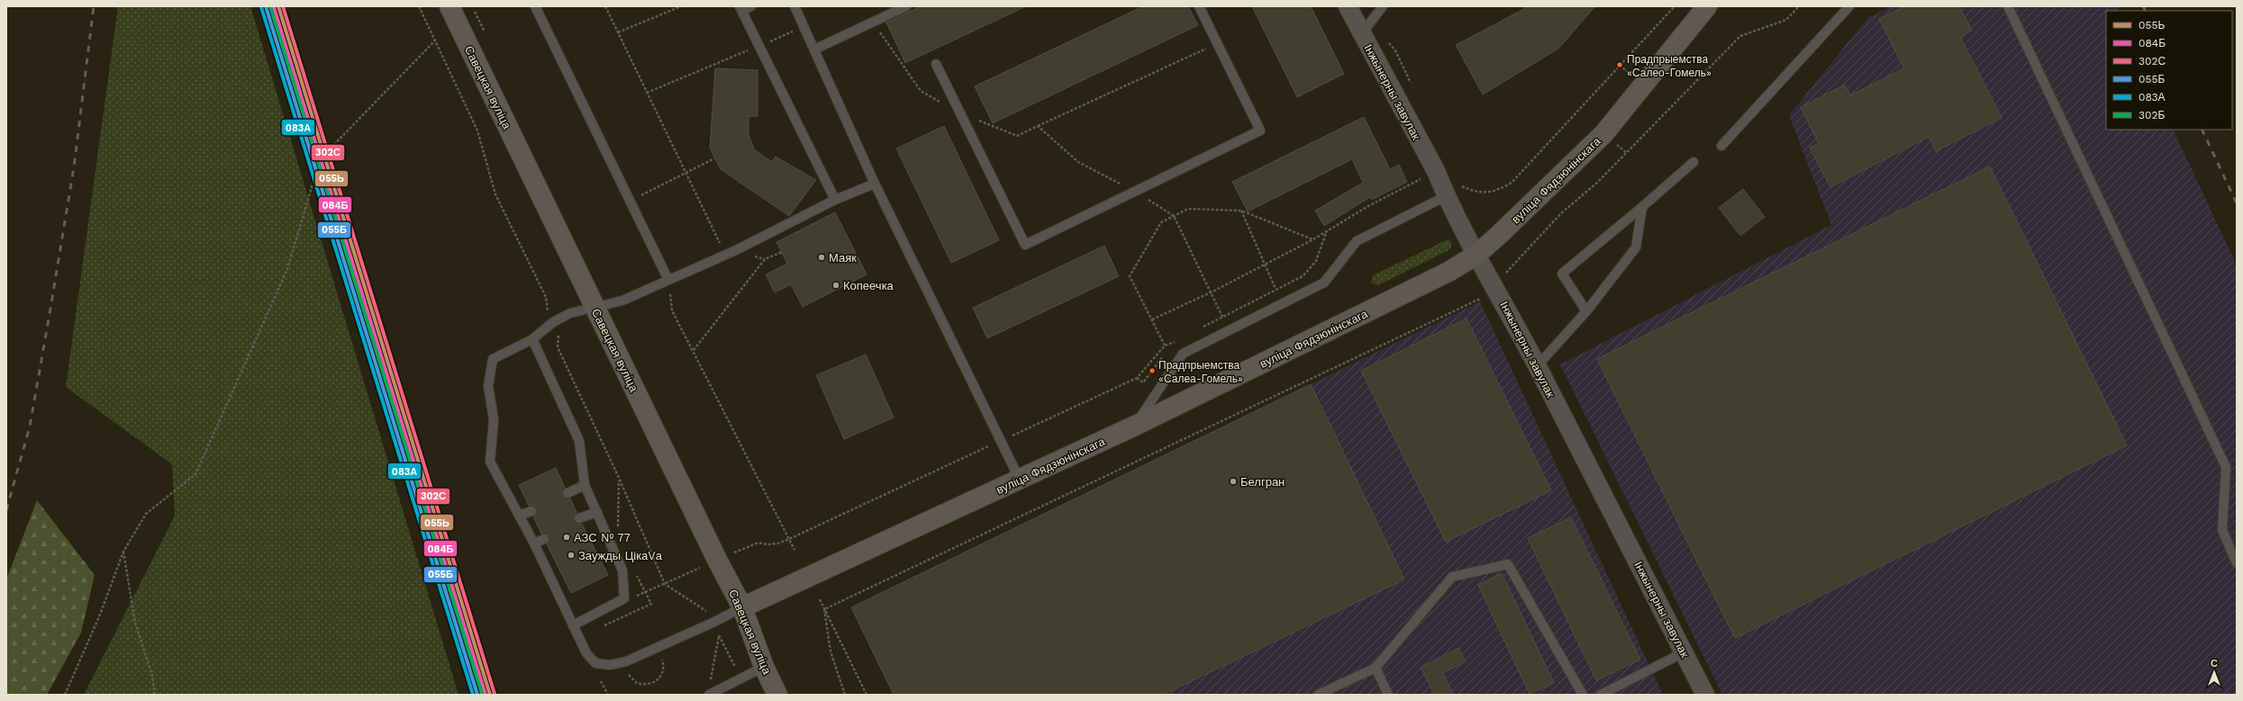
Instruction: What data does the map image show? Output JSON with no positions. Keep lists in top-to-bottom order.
{
  "streets": {
    "main road": ["Савецкая вуліца", "вуліца Фядзюнінскага"],
    "street": ["Інжынерны завулак"]
  },
  "crossings": [
    ["Савецкая вуліца", "вуліца Фядзюнінскага"],
    ["Інжынерны завулак", "вуліца Фядзюнінскага"]
  ],
  "places": [
    "Прадпрыемства «Салео-Гомель»",
    "Маяк",
    "Копеечка",
    "Прадпрыемства «Салеа-Гомель»",
    "Белгран",
    "АЗС № 77",
    "Заужды ЦікаVа"
  ],
  "lines": [
    "transit line 055Ь",
    "transit line 302С",
    "transit line 055Б",
    "transit line 302Б",
    "transit line 084Б",
    "transit line 083А"
  ],
  "legend": [
    "055Ь",
    "084Б",
    "302С",
    "055Б",
    "083А",
    "302Б"
  ],
  "north": "top"
}
